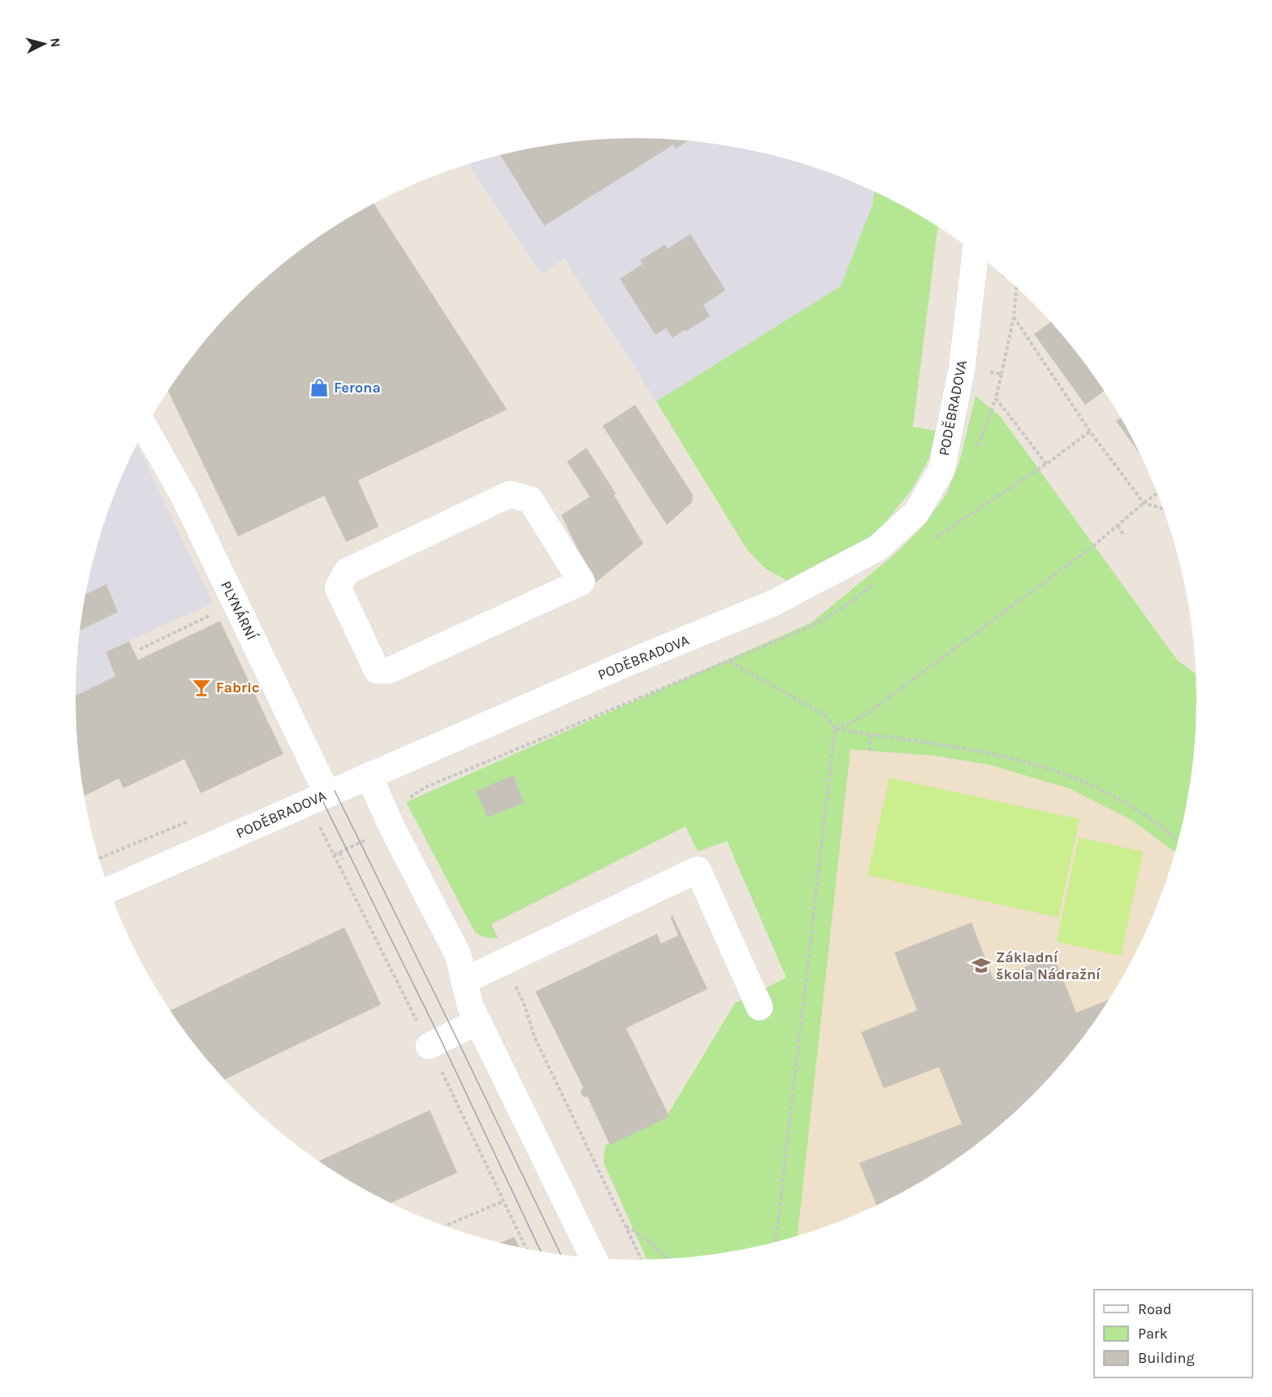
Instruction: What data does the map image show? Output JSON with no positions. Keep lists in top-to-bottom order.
{
  "streets": {
    "street": ["PODĚBRADOVA", "PLYNÁRNÍ"]
  },
  "crossings": [
    ["PODĚBRADOVA", "PLYNÁRNÍ"]
  ],
  "places": {
    "shop": ["Ferona"],
    "bar": ["Fabric"],
    "school or university": ["Základní škola Nádražní"]
  },
  "legend": ["Road", "Park", "Building"],
  "north": "right"
}
